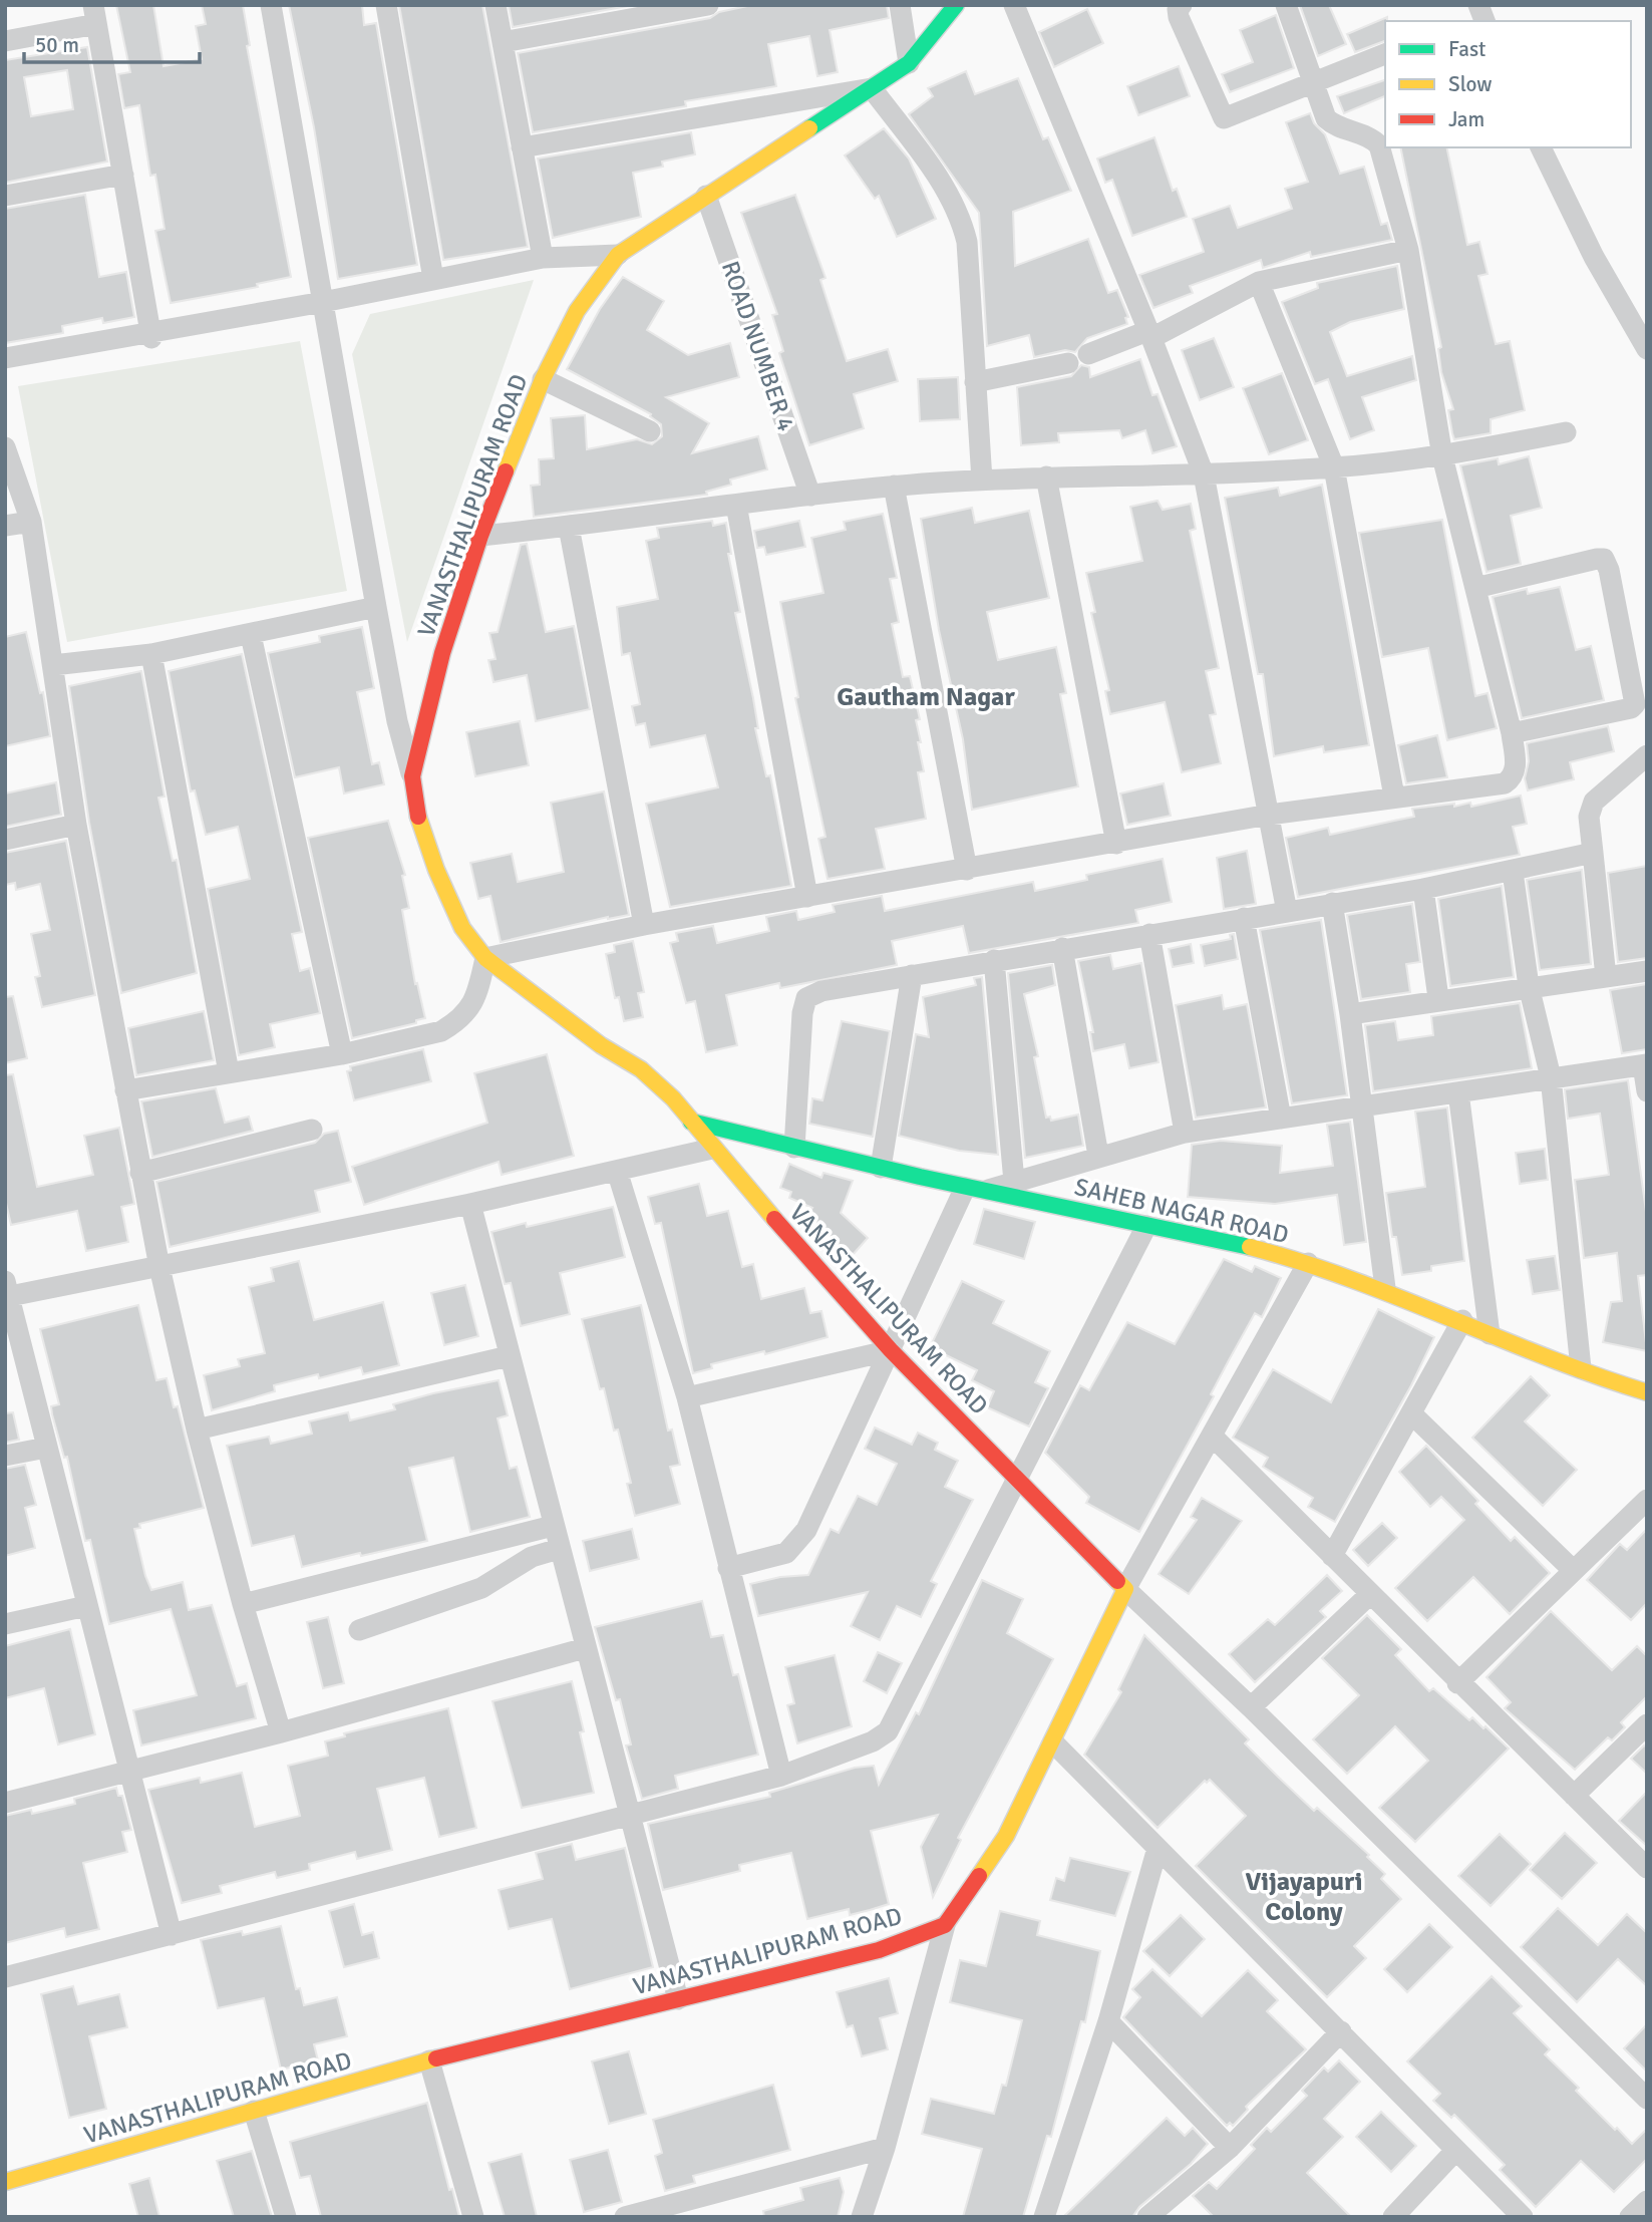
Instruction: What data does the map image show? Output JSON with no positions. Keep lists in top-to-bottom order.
{
  "streets": {
    "street": ["ROAD NUMBER 4", "VANASTHALIPURAM ROAD", "SAHEB NAGAR ROAD"]
  },
  "crossings": [
    ["ROAD NUMBER 4", "VANASTHALIPURAM ROAD"],
    ["VANASTHALIPURAM ROAD", "SAHEB NAGAR ROAD"]
  ],
  "districts": ["Gautham Nagar", "Vijayapuri Colony"],
  "legend": ["Fast", "Slow", "Jam"],
  "scale_bar": "50 m"
}
